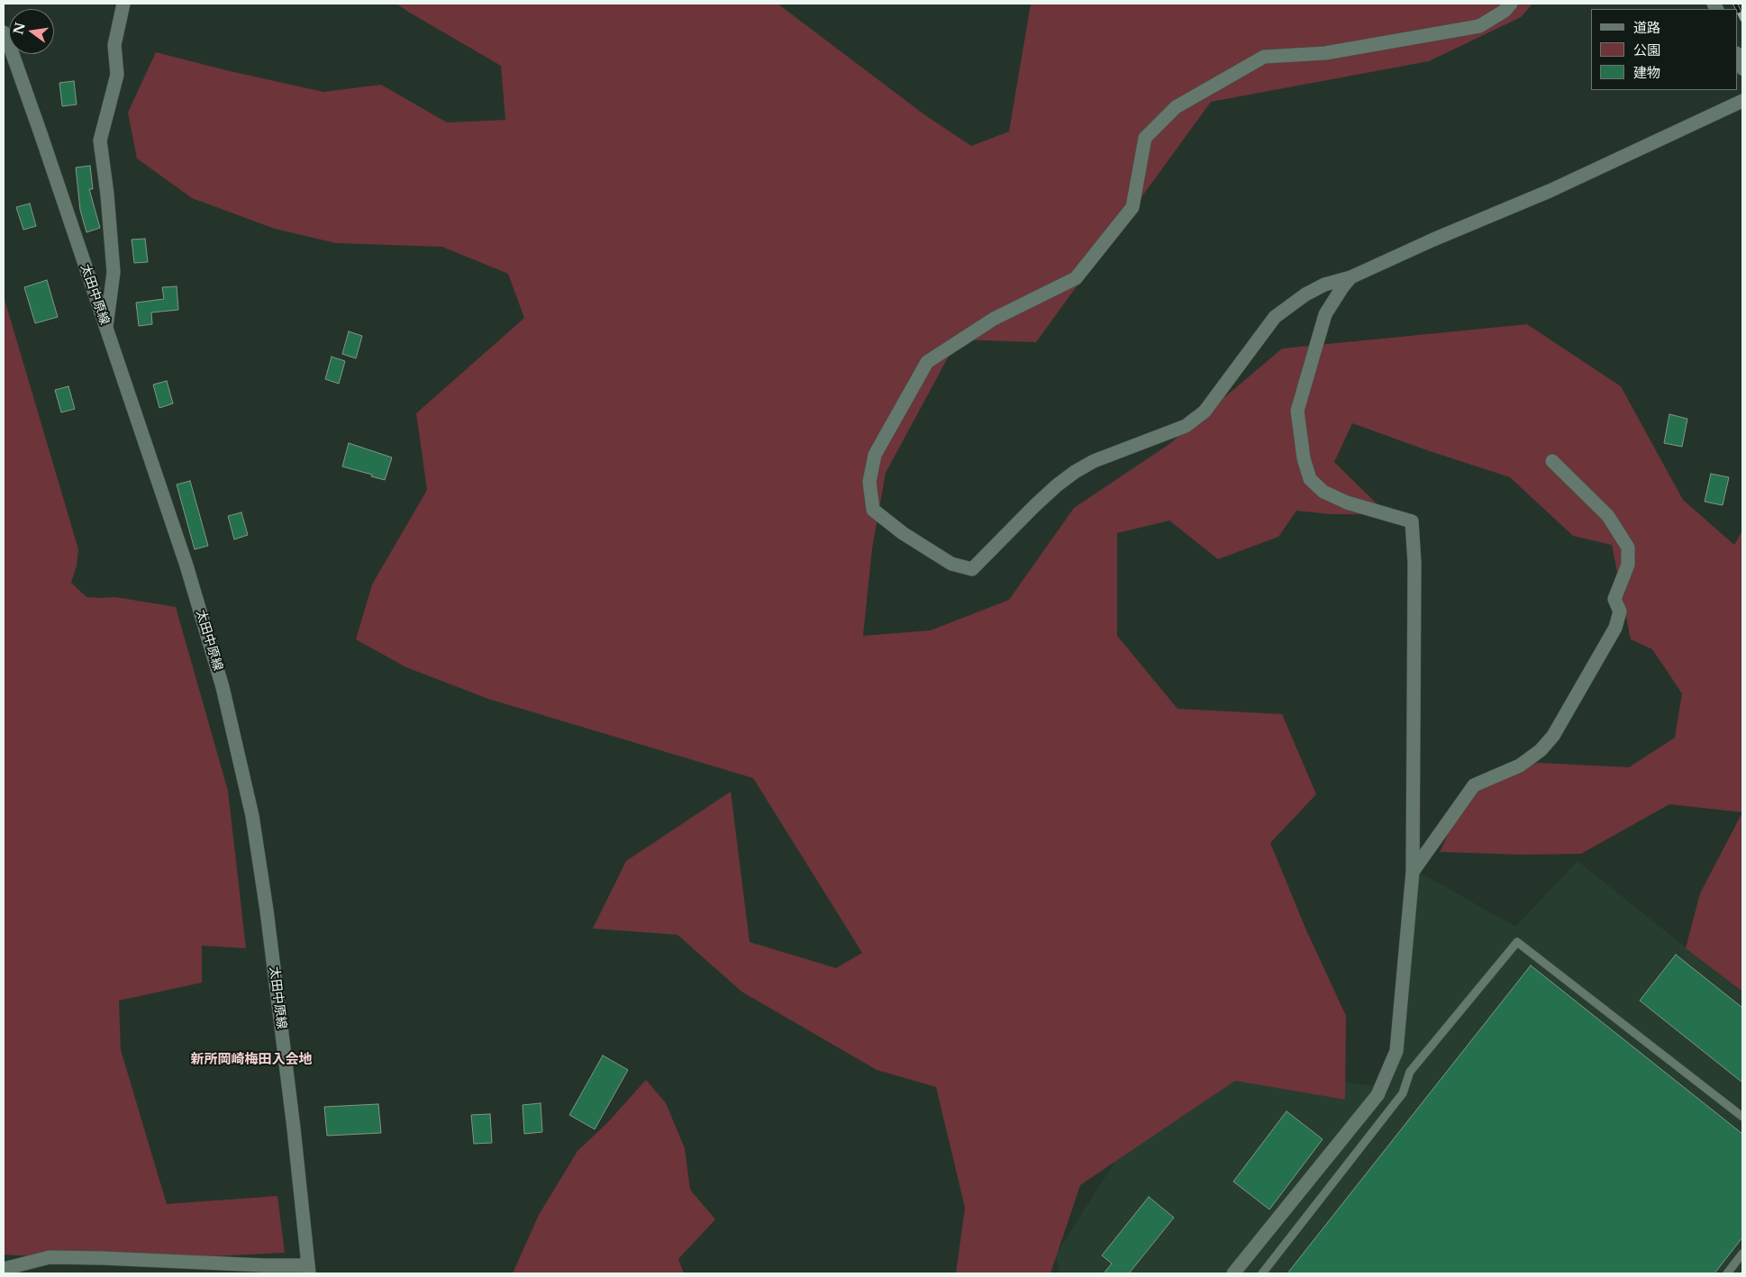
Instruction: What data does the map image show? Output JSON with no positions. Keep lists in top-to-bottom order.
{
  "streets": {
    "street": ["太田中原線"]
  },
  "districts": ["新所岡崎梅田入会地"],
  "legend": ["道路", "公園", "建物"],
  "north": "left"
}
